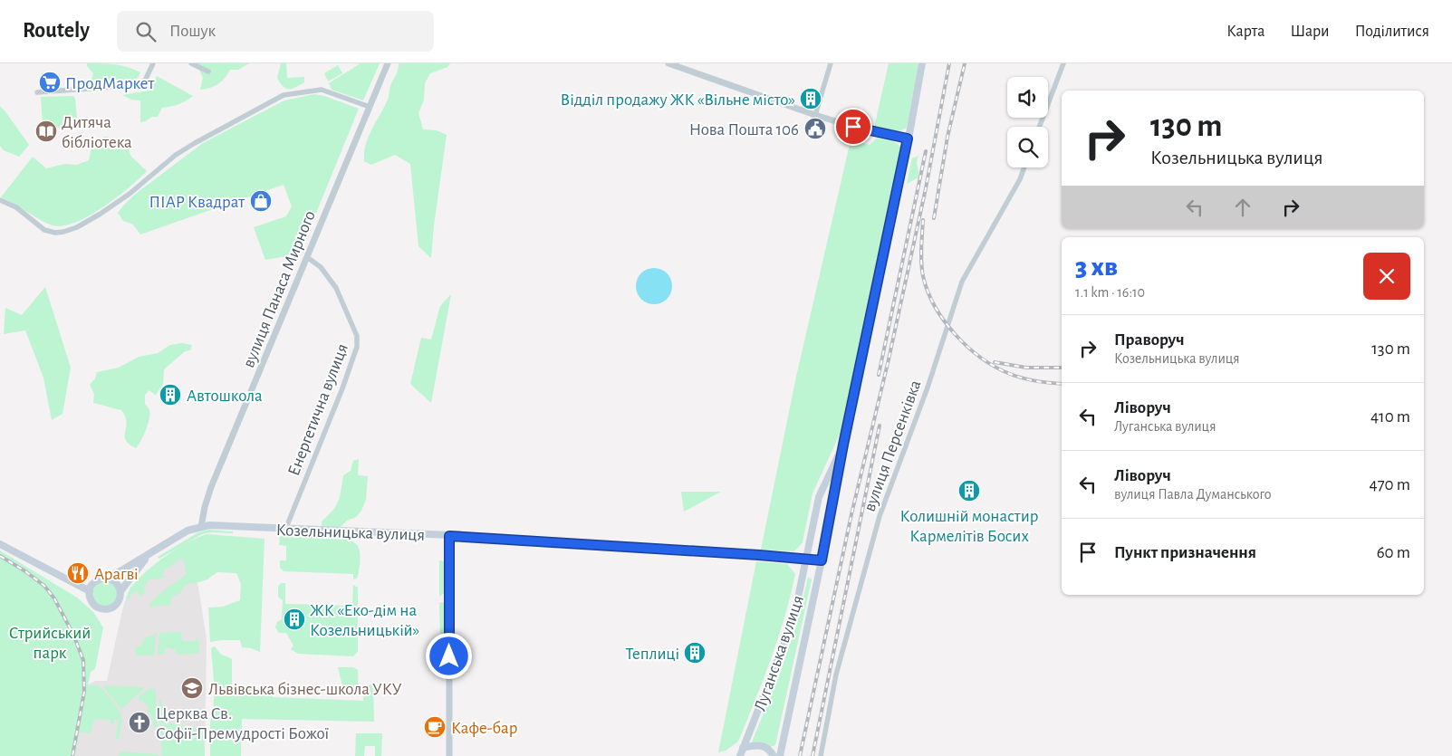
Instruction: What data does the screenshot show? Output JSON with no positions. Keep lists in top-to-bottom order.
{
  "streets": {
    "main road": ["Козельницька вулиця", "Луганська вулиця"],
    "street": ["вулиця Панаса Мирного", "Енергетична вулиця", "вулиця Персенківка"]
  },
  "crossings": [
    ["вулиця Панаса Мирного", "Енергетична вулиця"],
    ["вулиця Панаса Мирного", "Козельницька вулиця"],
    ["Енергетична вулиця", "Козельницька вулиця"],
    ["Козельницька вулиця", "Луганська вулиця"]
  ],
  "parks": ["Стрийський парк"],
  "places": {
    "supermarket": ["ПродМаркет"],
    "building": [
      "Відділ продажу ЖК «Вільне місто»",
      "Автошкола",
      "Колишній монастир Кармелітів Босих",
      "ЖК «Еко-дім на Козельницькій»",
      "Теплиці"
    ],
    "public building": ["Нова Пошта 106"],
    "library": ["Дитяча бібліотека"],
    "shop": ["ПІАР Квадрат"],
    "restaurant": ["Арагві"],
    "school or university": ["Львівська бізнес-школа УКУ"],
    "church": ["Церква Св. Софії-Премудрості Божої"],
    "cafe": ["Кафе-бар"]
  },
  "page": {
    "header": "Routely",
    "search": "Пошук",
    "nav": ["Карта", "Шари", "Поділитися"],
    "turn": ["130 m", "Козельницька вулиця"],
    "heading": ["3 хв", "1.1 km · 16:10"],
    "list": [
      {
        "name": "Праворуч",
        "note": "Козельницька вулиця",
        "value": "130 m"
      },
      {
        "name": "Ліворуч",
        "note": "Луганська вулиця",
        "value": "410 m"
      },
      {
        "name": "Ліворуч",
        "note": "вулиця Павла Думанського",
        "value": "470 m"
      },
      {
        "name": "Пункт призначення",
        "value": "60 m"
      }
    ]
  }
}
